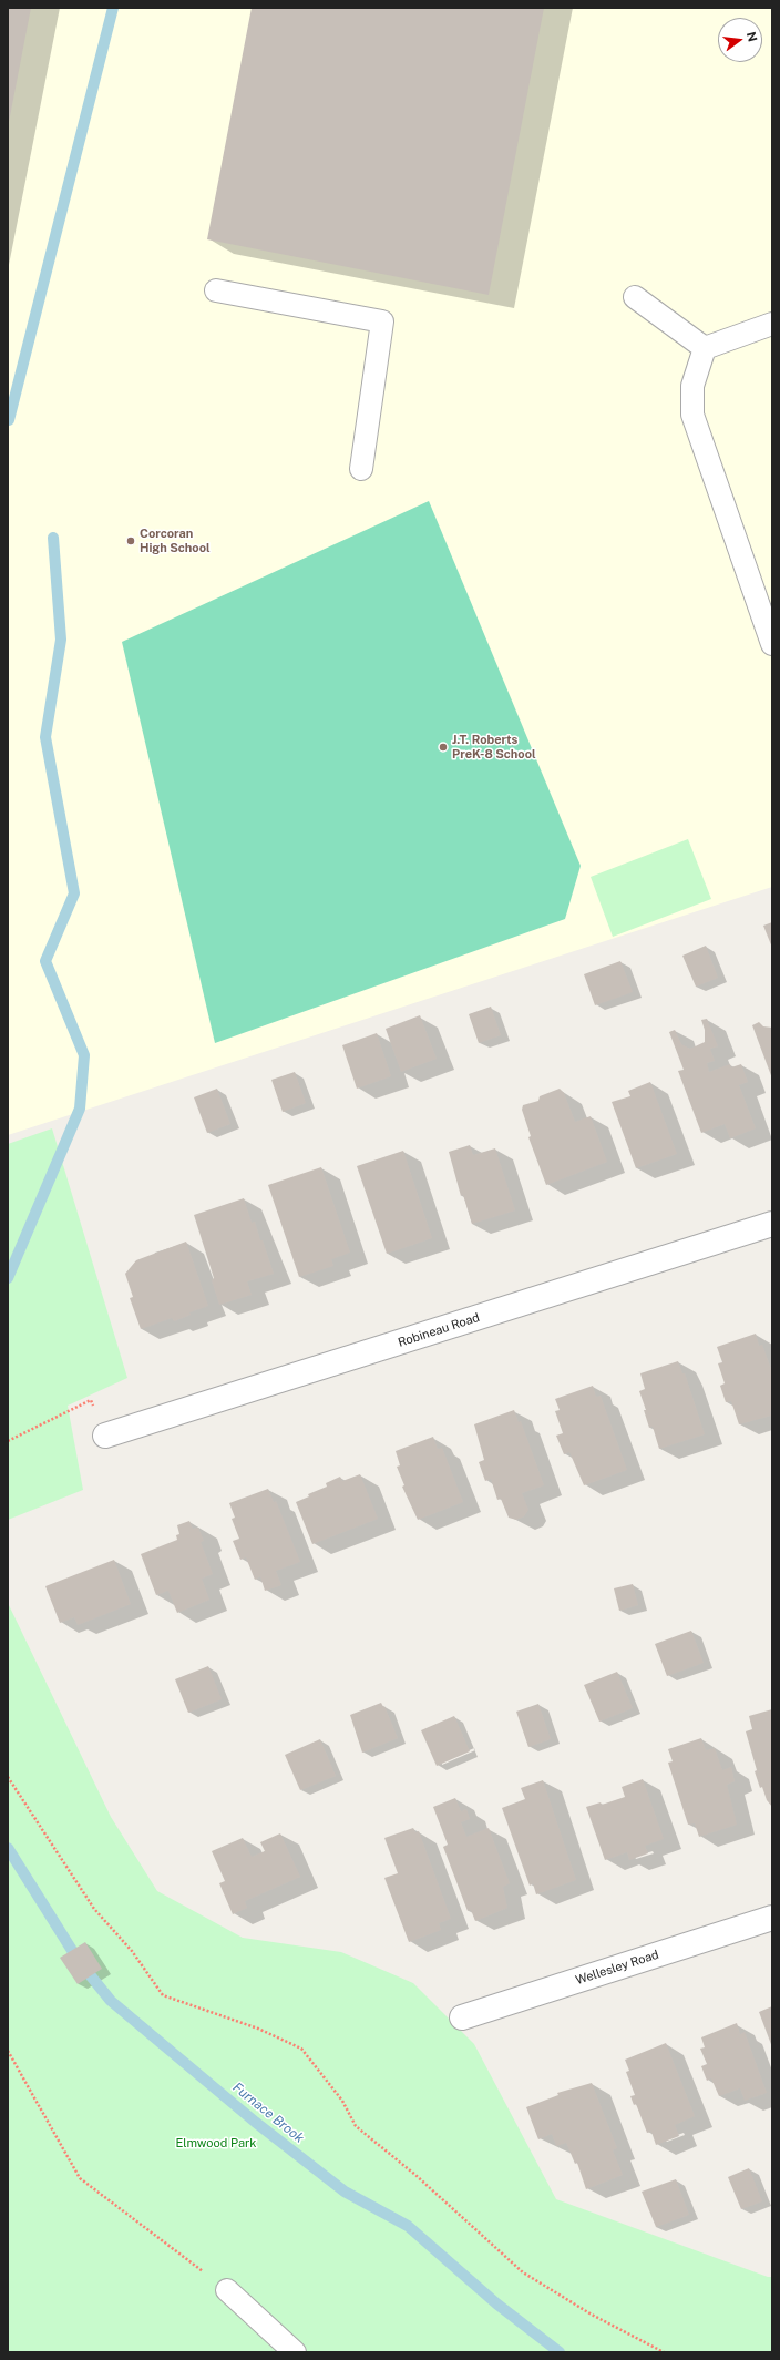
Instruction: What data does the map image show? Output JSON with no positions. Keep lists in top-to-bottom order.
{
  "streets": {
    "street": ["Robineau Road", "Wellesley Road"]
  },
  "water": ["Furnace Brook"],
  "parks": ["Elmwood Park"],
  "places": ["Corcoran High School", "J.T. Roberts PreK-8 School"],
  "north": "right"
}
